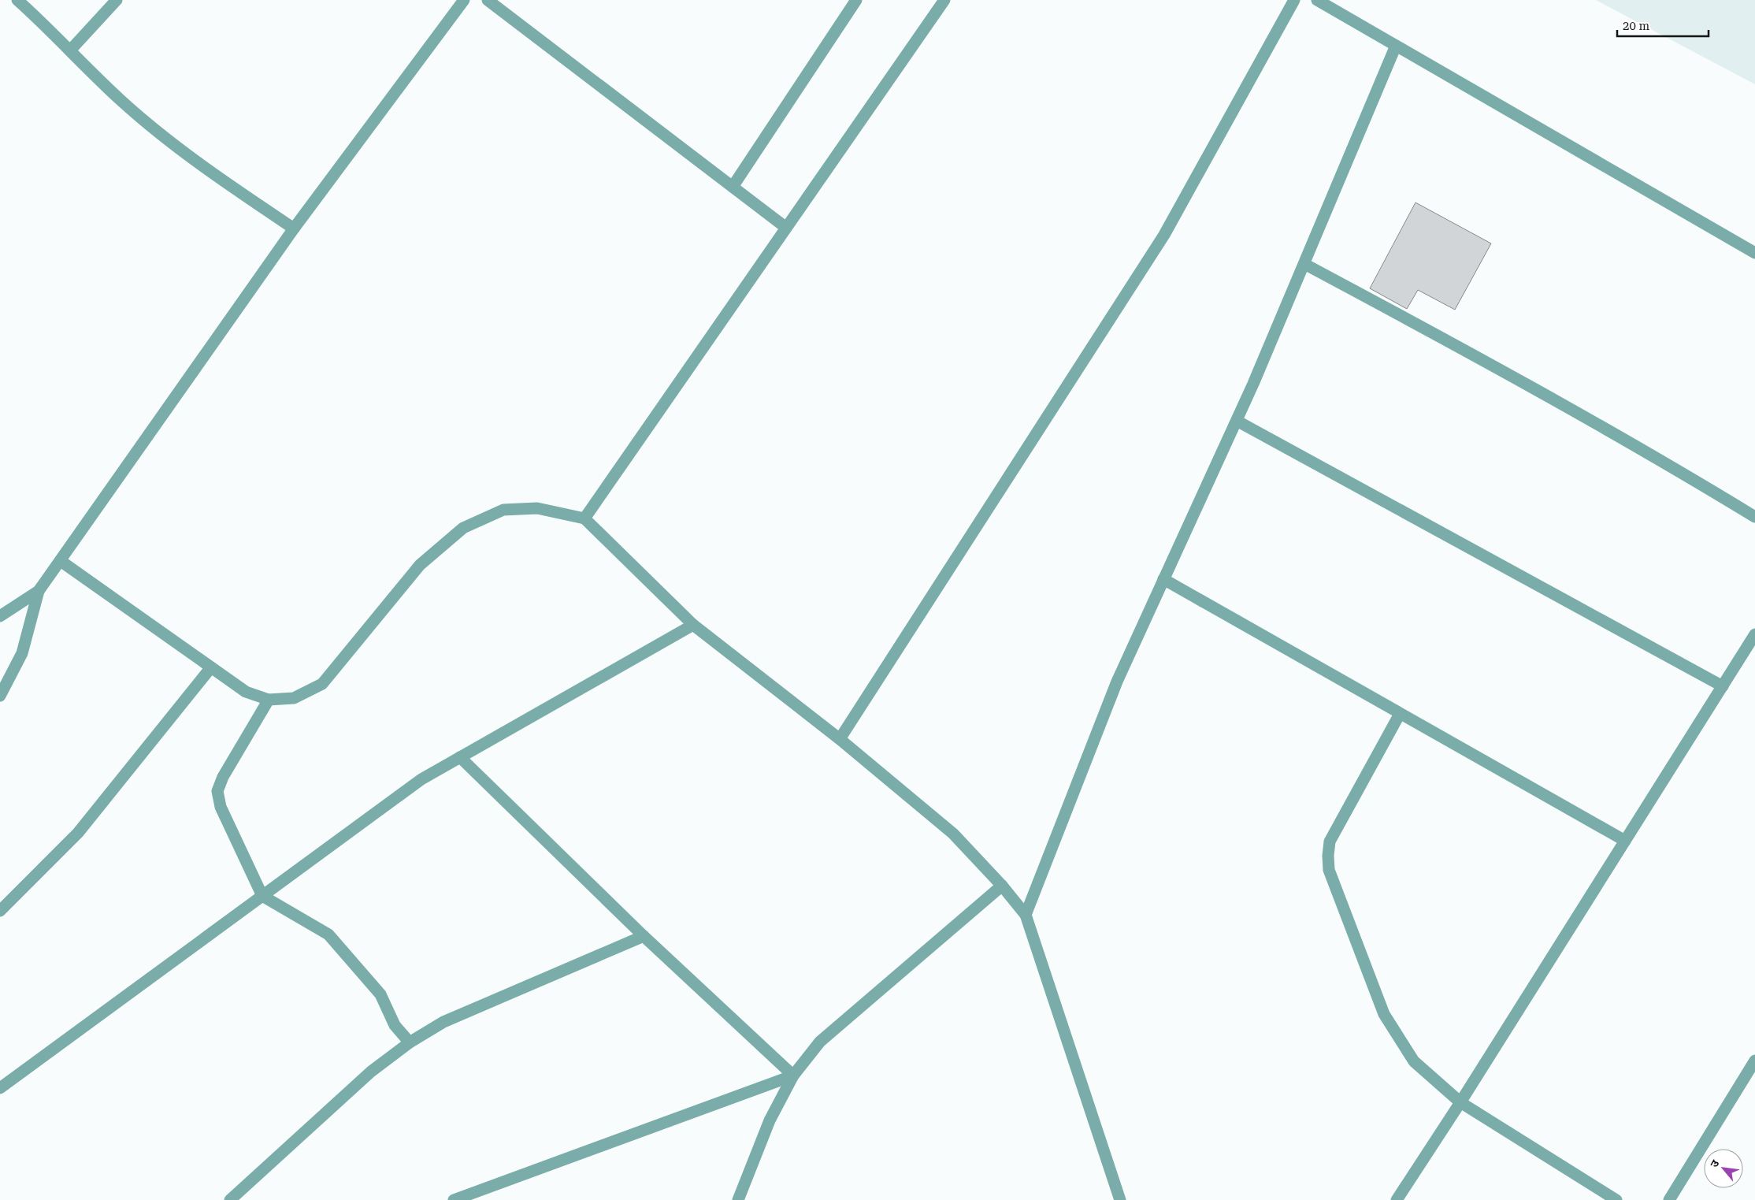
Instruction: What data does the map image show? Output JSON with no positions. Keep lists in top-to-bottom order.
{
  "scale_bar": "20 m",
  "north": "top left"
}
